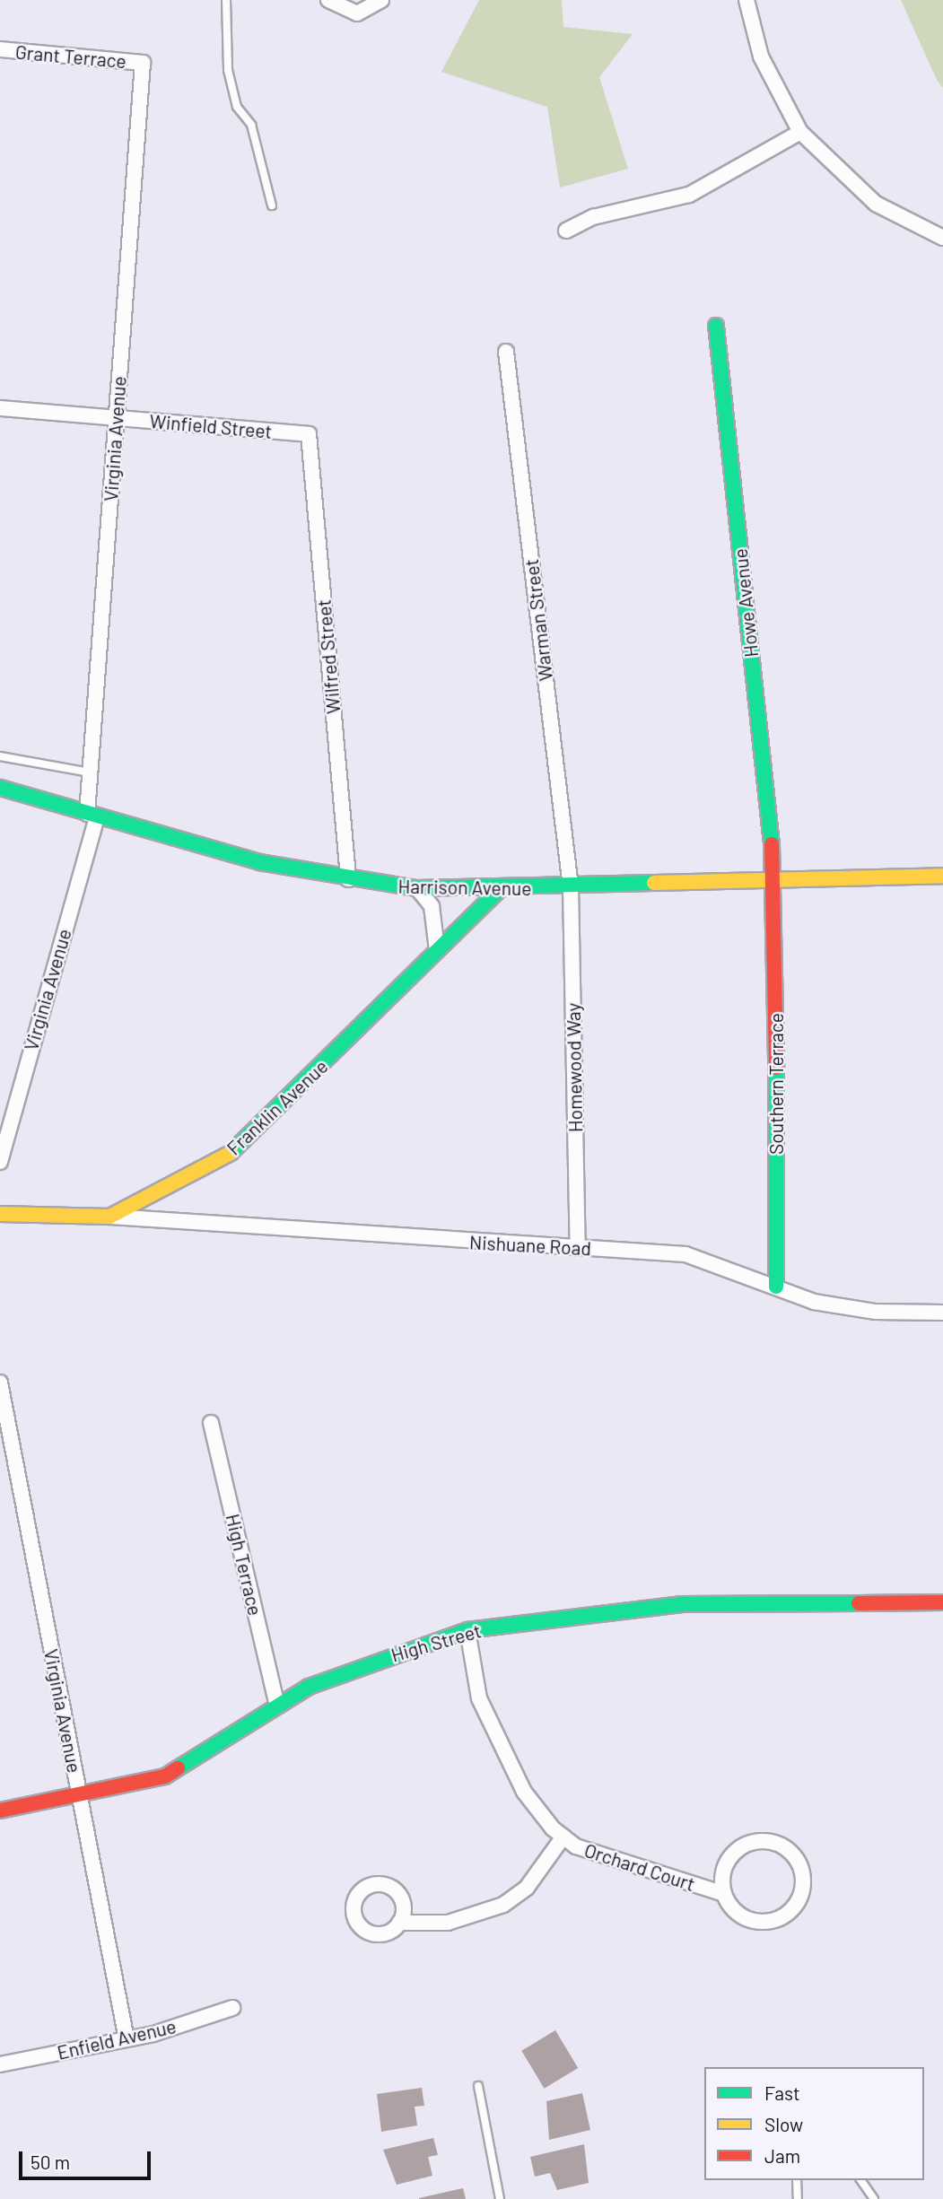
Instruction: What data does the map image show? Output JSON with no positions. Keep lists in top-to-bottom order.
{
  "streets": {
    "street": [
      "Grant Terrace",
      "Winfield Street",
      "Virginia Avenue",
      "Howe Avenue",
      "Warman Street",
      "Wilfred Street",
      "Harrison Avenue",
      "Homewood Way",
      "Southern Terrace",
      "Franklin Avenue",
      "Nishuane Road",
      "High Terrace",
      "High Street",
      "Orchard Court",
      "Enfield Avenue"
    ]
  },
  "crossings": [
    ["Grant Terrace", "Virginia Avenue"],
    ["Winfield Street", "Virginia Avenue"],
    ["Winfield Street", "Wilfred Street"],
    ["Virginia Avenue", "Harrison Avenue"],
    ["Virginia Avenue", "High Street"],
    ["Virginia Avenue", "Enfield Avenue"],
    ["Howe Avenue", "Harrison Avenue"],
    ["Howe Avenue", "Southern Terrace"],
    ["Warman Street", "Harrison Avenue"],
    ["Warman Street", "Homewood Way"],
    ["Wilfred Street", "Harrison Avenue"],
    ["Harrison Avenue", "Homewood Way"],
    ["Harrison Avenue", "Southern Terrace"],
    ["Harrison Avenue", "Franklin Avenue"],
    ["Homewood Way", "Nishuane Road"],
    ["Southern Terrace", "Nishuane Road"],
    ["Franklin Avenue", "Nishuane Road"],
    ["High Terrace", "High Street"],
    ["High Street", "Orchard Court"]
  ],
  "legend": ["Fast", "Slow", "Jam"],
  "scale_bar": "50 m"
}
